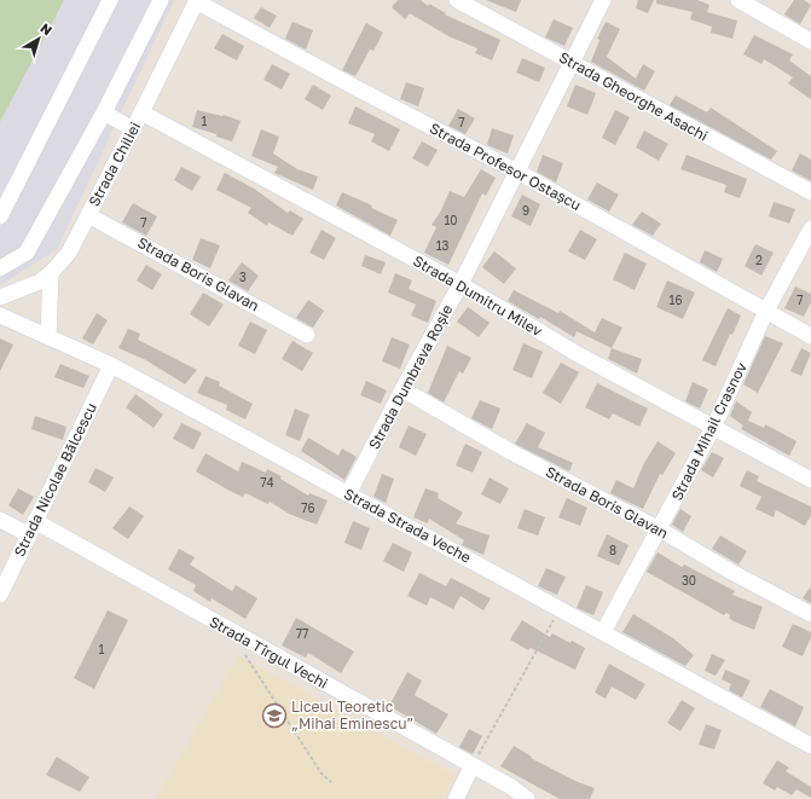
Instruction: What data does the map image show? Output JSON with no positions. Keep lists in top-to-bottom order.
{
  "streets": {
    "street": [
      "Strada Gheorghe Asachi",
      "Strada Chiliei",
      "Strada Profesor Ostașcu",
      "Strada Boris Glavan",
      "Strada Dumitru Milev",
      "Strada Dumbrava Roșie",
      "Strada Mihail Crasnov",
      "Strada Nicolae Bălcescu",
      "Strada Strada Veche",
      "Strada Tîrgul Vechi"
    ]
  },
  "crossings": [
    ["Strada Gheorghe Asachi", "Strada Dumbrava Roșie"],
    ["Strada Chiliei", "Strada Profesor Ostașcu"],
    ["Strada Chiliei", "Strada Boris Glavan"],
    ["Strada Chiliei", "Strada Dumitru Milev"],
    ["Strada Profesor Ostașcu", "Strada Dumbrava Roșie"],
    ["Strada Profesor Ostașcu", "Strada Mihail Crasnov"],
    ["Strada Boris Glavan", "Strada Dumbrava Roșie"],
    ["Strada Boris Glavan", "Strada Mihail Crasnov"],
    ["Strada Dumitru Milev", "Strada Dumbrava Roșie"],
    ["Strada Dumitru Milev", "Strada Mihail Crasnov"],
    ["Strada Dumbrava Roșie", "Strada Strada Veche"],
    ["Strada Mihail Crasnov", "Strada Strada Veche"],
    ["Strada Nicolae Bălcescu", "Strada Strada Veche"],
    ["Strada Nicolae Bălcescu", "Strada Tîrgul Vechi"]
  ],
  "places": {
    "school or university": ["Liceul Teoretic „Mihai Eminescu”"]
  },
  "house_numbers": [
    "1",
    "7",
    "9",
    "10",
    "7",
    "13",
    "2",
    "3",
    "16",
    "7",
    "74",
    "76",
    "8",
    "30",
    "77",
    "1"
  ],
  "north": "top right"
}
